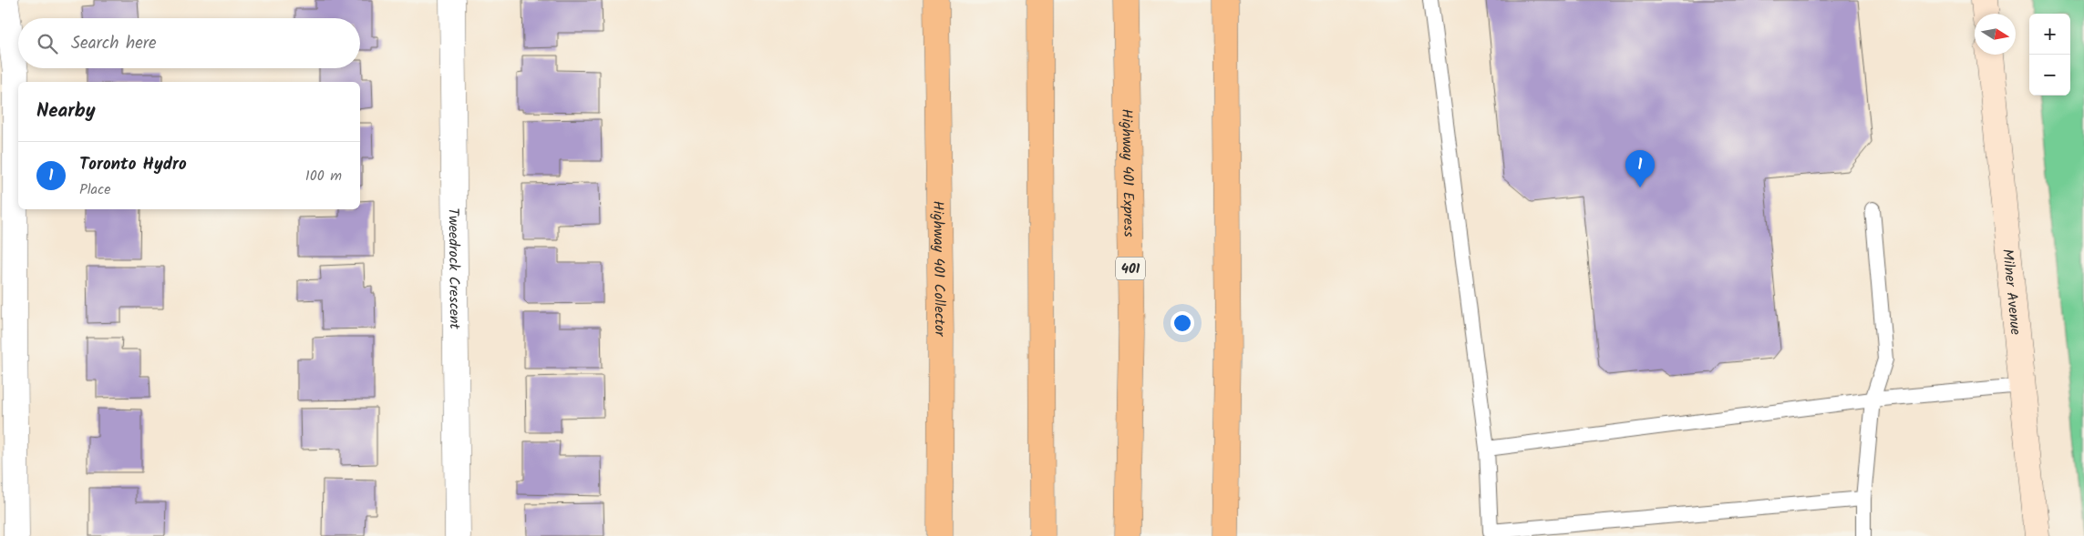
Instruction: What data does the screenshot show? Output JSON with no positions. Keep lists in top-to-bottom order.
{
  "streets": {
    "highway": ["Highway 401 Express", "Highway 401 Collector", "401"],
    "main road": ["Milner Avenue"],
    "street": ["Tweedrock Crescent"]
  },
  "north": "right",
  "page": {
    "map_buttons": ["+", "−"],
    "search": "Search here",
    "heading": "Nearby",
    "list": [
      {
        "mark": "1",
        "name": "Toronto Hydro",
        "note": "Place",
        "value": "100 m"
      }
    ],
    "pins": "1"
  }
}
